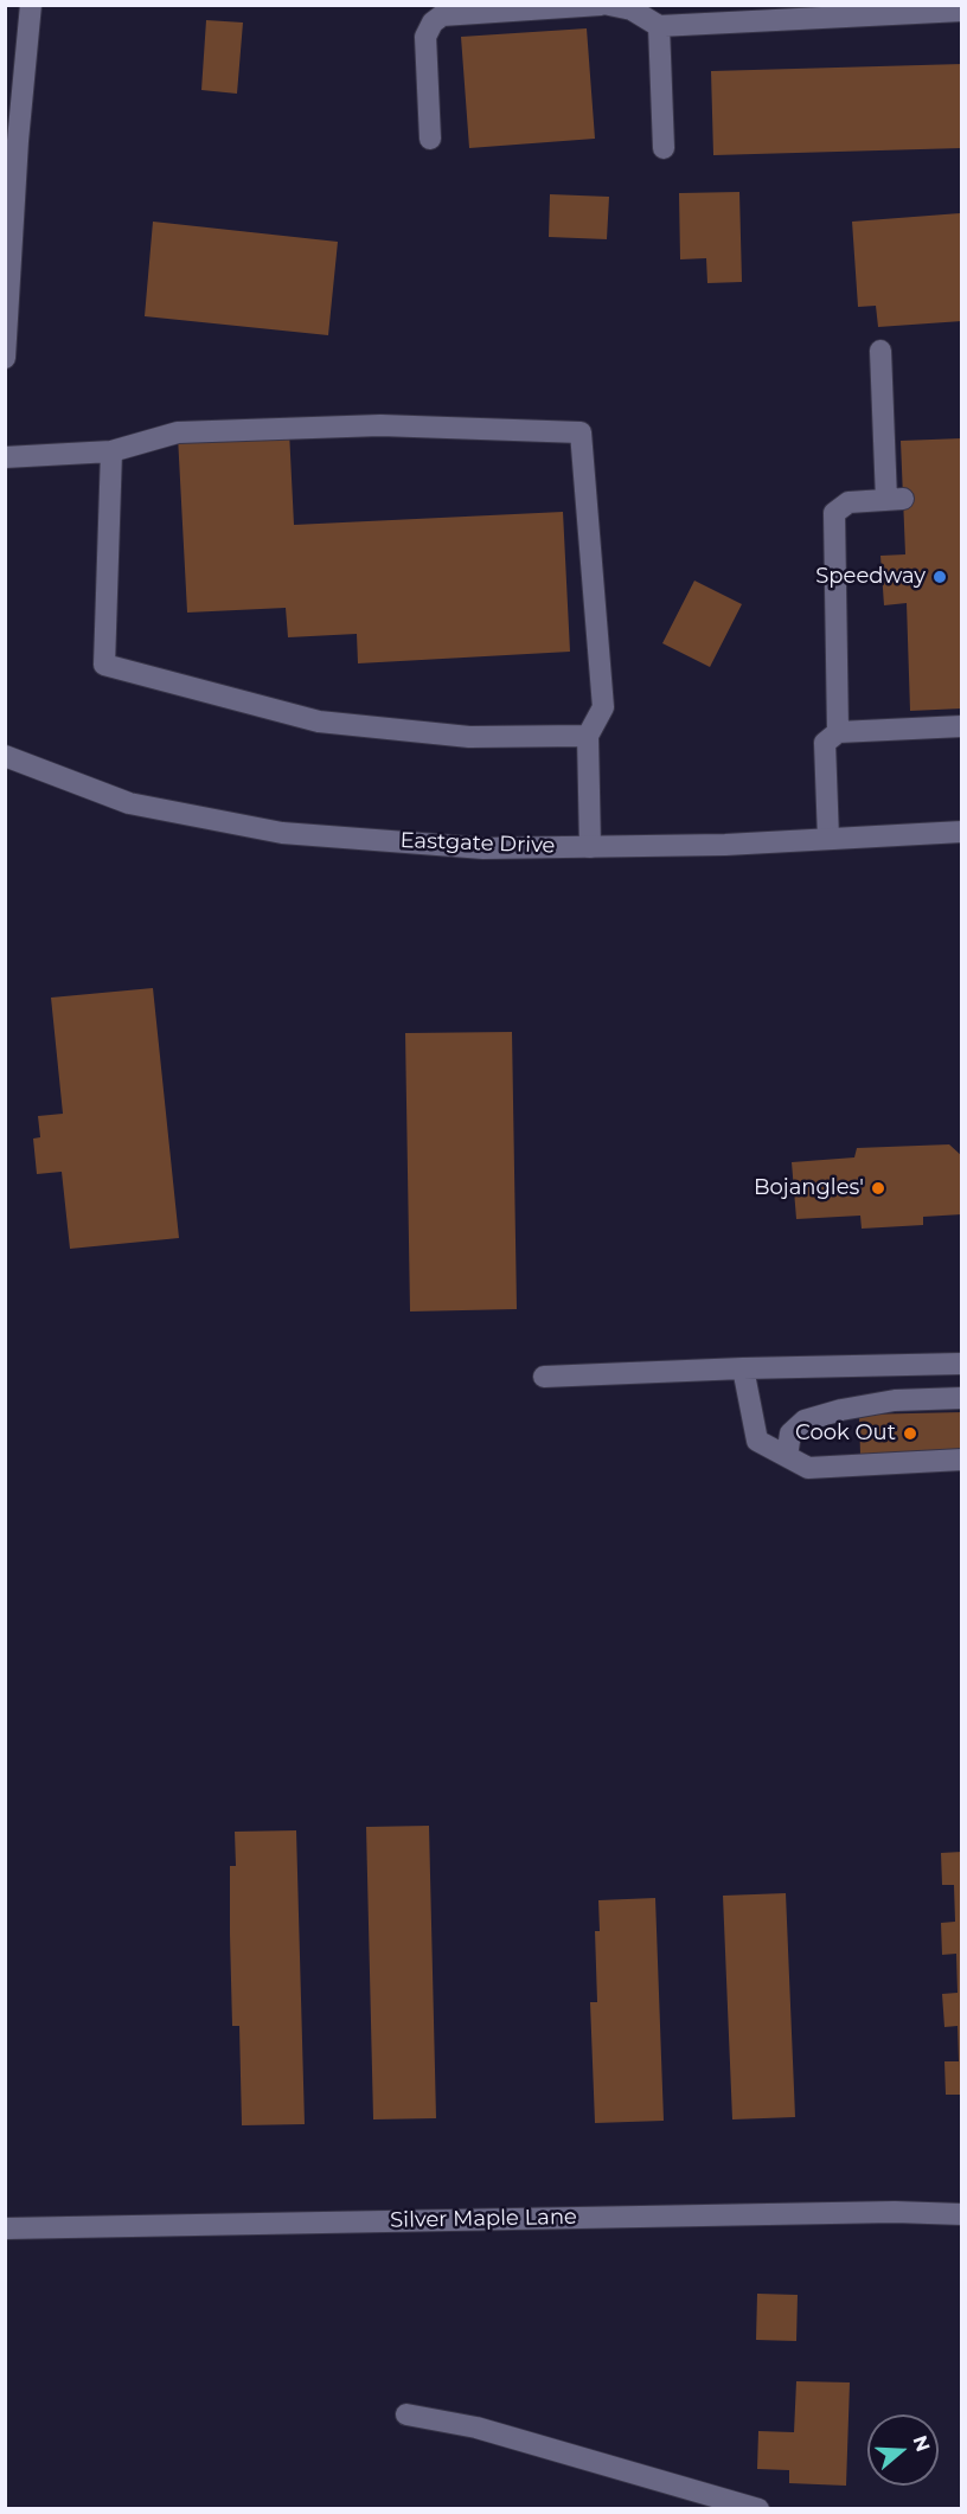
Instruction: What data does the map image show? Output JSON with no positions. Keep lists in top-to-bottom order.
{
  "streets": {
    "street": ["Eastgate Drive", "Silver Maple Lane"]
  },
  "places": ["Speedway", "Bojangles'", "Cook Out"],
  "north": "right"
}
